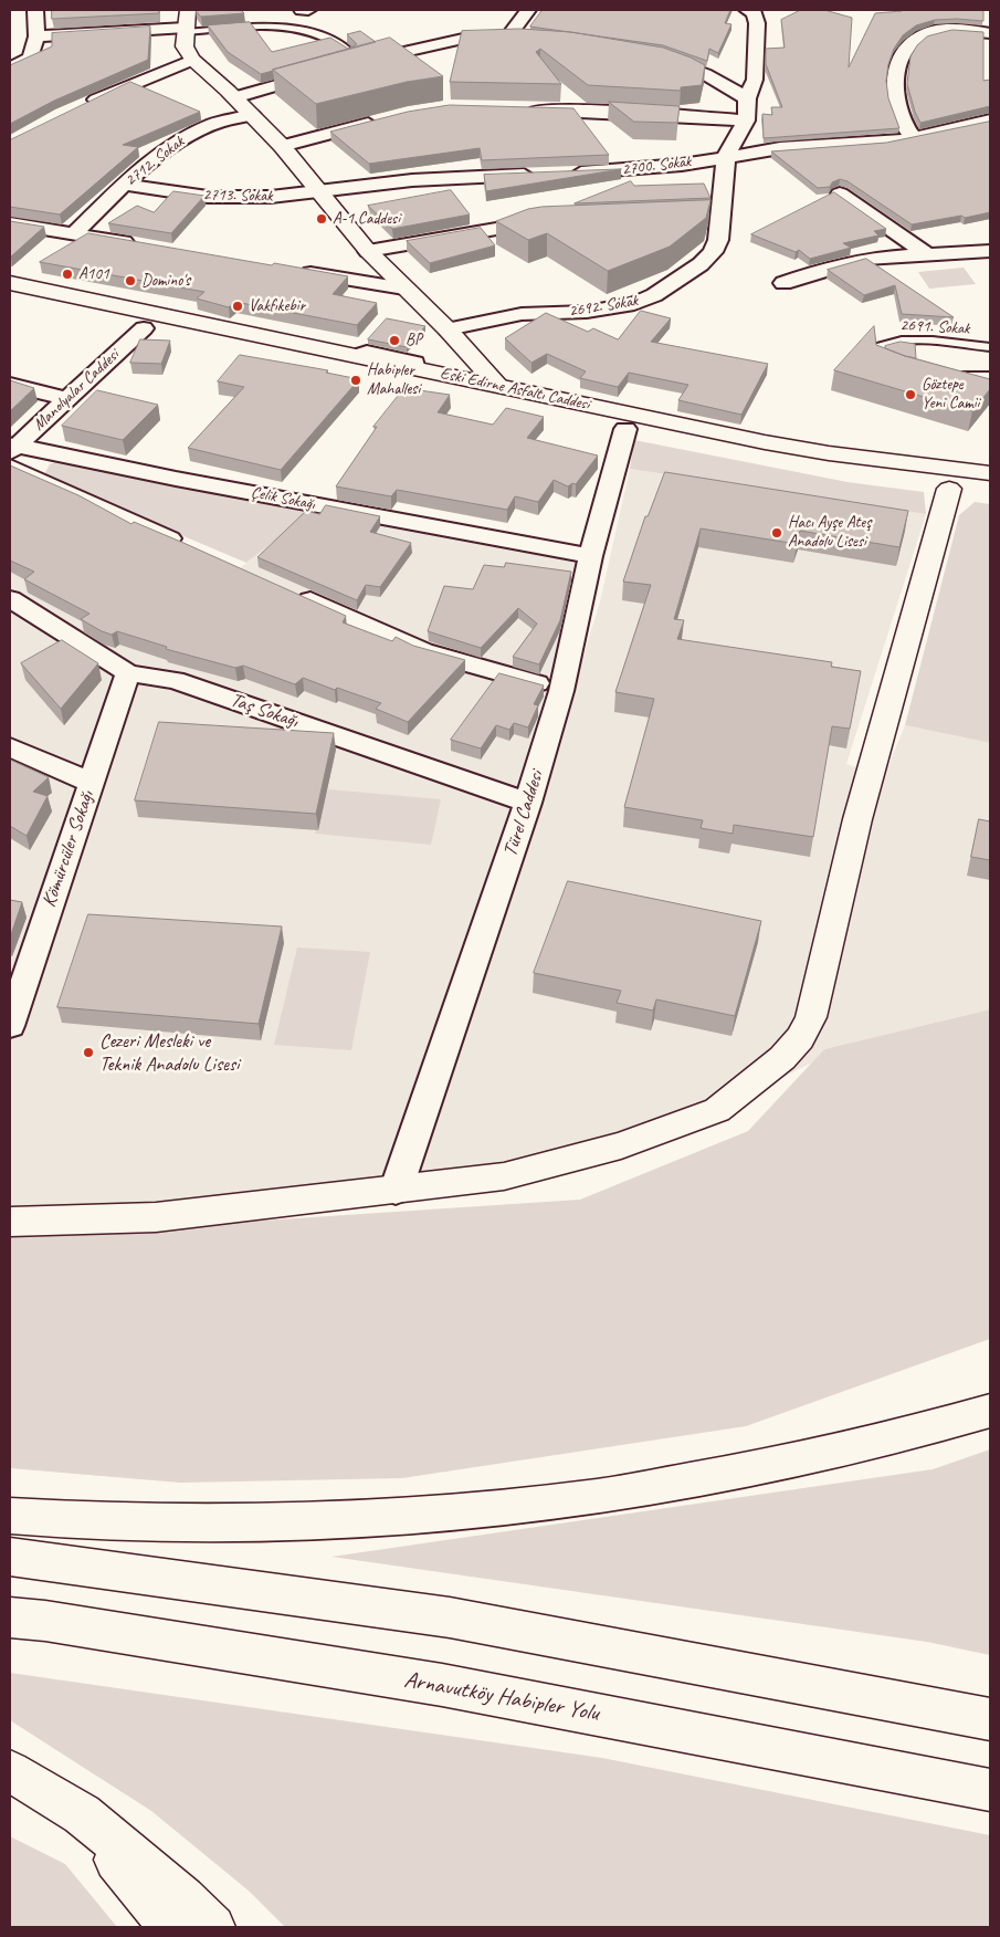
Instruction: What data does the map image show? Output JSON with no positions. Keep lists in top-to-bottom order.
{
  "streets": {
    "main road": ["Eski Edirne Asfaltı Caddesi", "Arnavutköy Habipler Yolu"],
    "street": [
      "2712. Sokak",
      "2700. Sokak",
      "2713. Sokak",
      "2692. Sokak",
      "Manolyalar Caddesi",
      "Çelik Sokağı",
      "Taş Sokağı",
      "Türel Caddesi",
      "Kömürcüler Sokağı"
    ],
    "lane": ["2691. Sokak"]
  },
  "crossings": [
    ["2712. Sokak", "2713. Sokak"],
    ["2700. Sokak", "2692. Sokak"],
    ["Eski Edirne Asfaltı Caddesi", "Manolyalar Caddesi"],
    ["Eski Edirne Asfaltı Caddesi", "Türel Caddesi"],
    ["Manolyalar Caddesi", "Çelik Sokağı"],
    ["Çelik Sokağı", "Türel Caddesi"],
    ["Taş Sokağı", "Türel Caddesi"],
    ["Taş Sokağı", "Kömürcüler Sokağı"]
  ],
  "places": [
    "A-1 Caddesi",
    "A101",
    "Domino's",
    "Vakfıkebir",
    "BP",
    "Habipler Mahallesi",
    "Göztepe Yeni Camii",
    "Hacı Ayşe Ateş Anadolu Lisesi",
    "Cezeri Mesleki ve Teknik Anadolu Lisesi"
  ]
}
